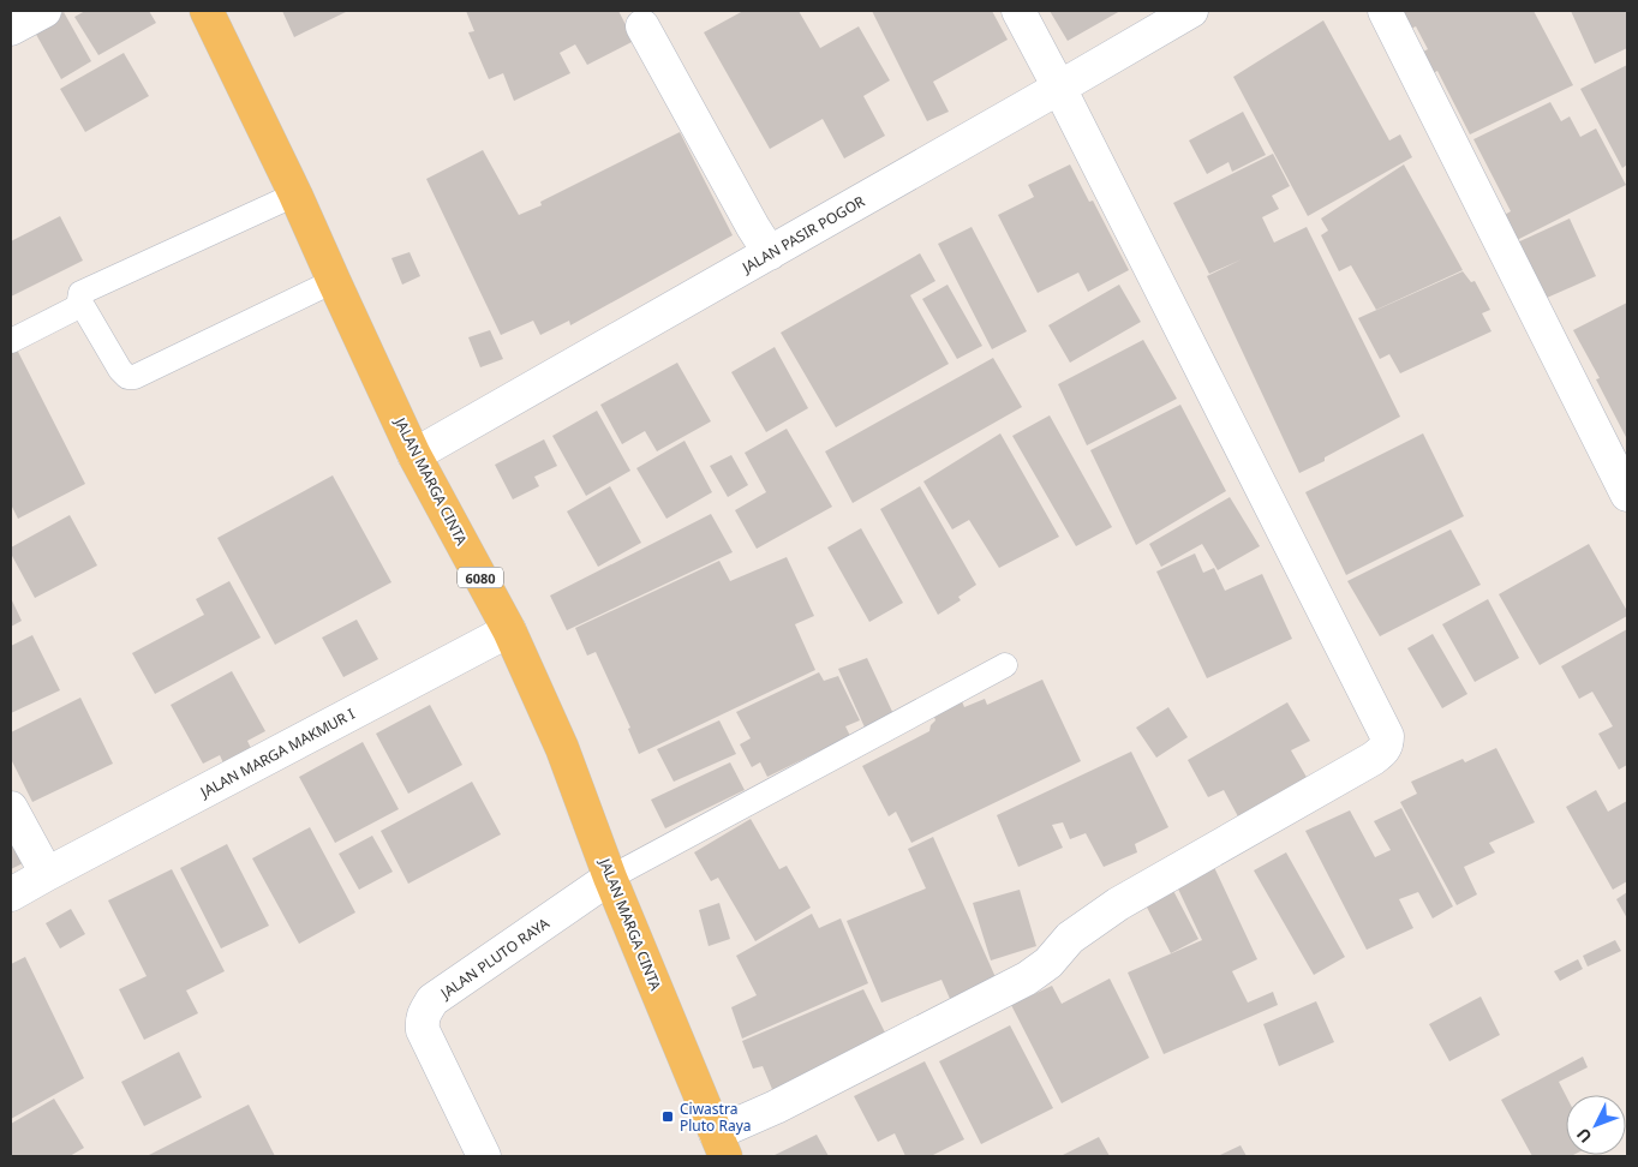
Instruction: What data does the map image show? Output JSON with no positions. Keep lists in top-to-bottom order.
{
  "streets": {
    "main road": ["JALAN MARGA CINTA", "6080"],
    "street": ["JALAN PASIR POGOR", "JALAN MARGA MAKMUR I", "JALAN PLUTO RAYA"]
  },
  "crossings": [
    ["JALAN PASIR POGOR", "JALAN MARGA CINTA"],
    ["JALAN MARGA CINTA", "JALAN MARGA MAKMUR I"],
    ["JALAN MARGA CINTA", "JALAN PLUTO RAYA"]
  ],
  "places": {
    "transit": ["Ciwastra Pluto Raya"]
  },
  "north": "bottom left"
}
